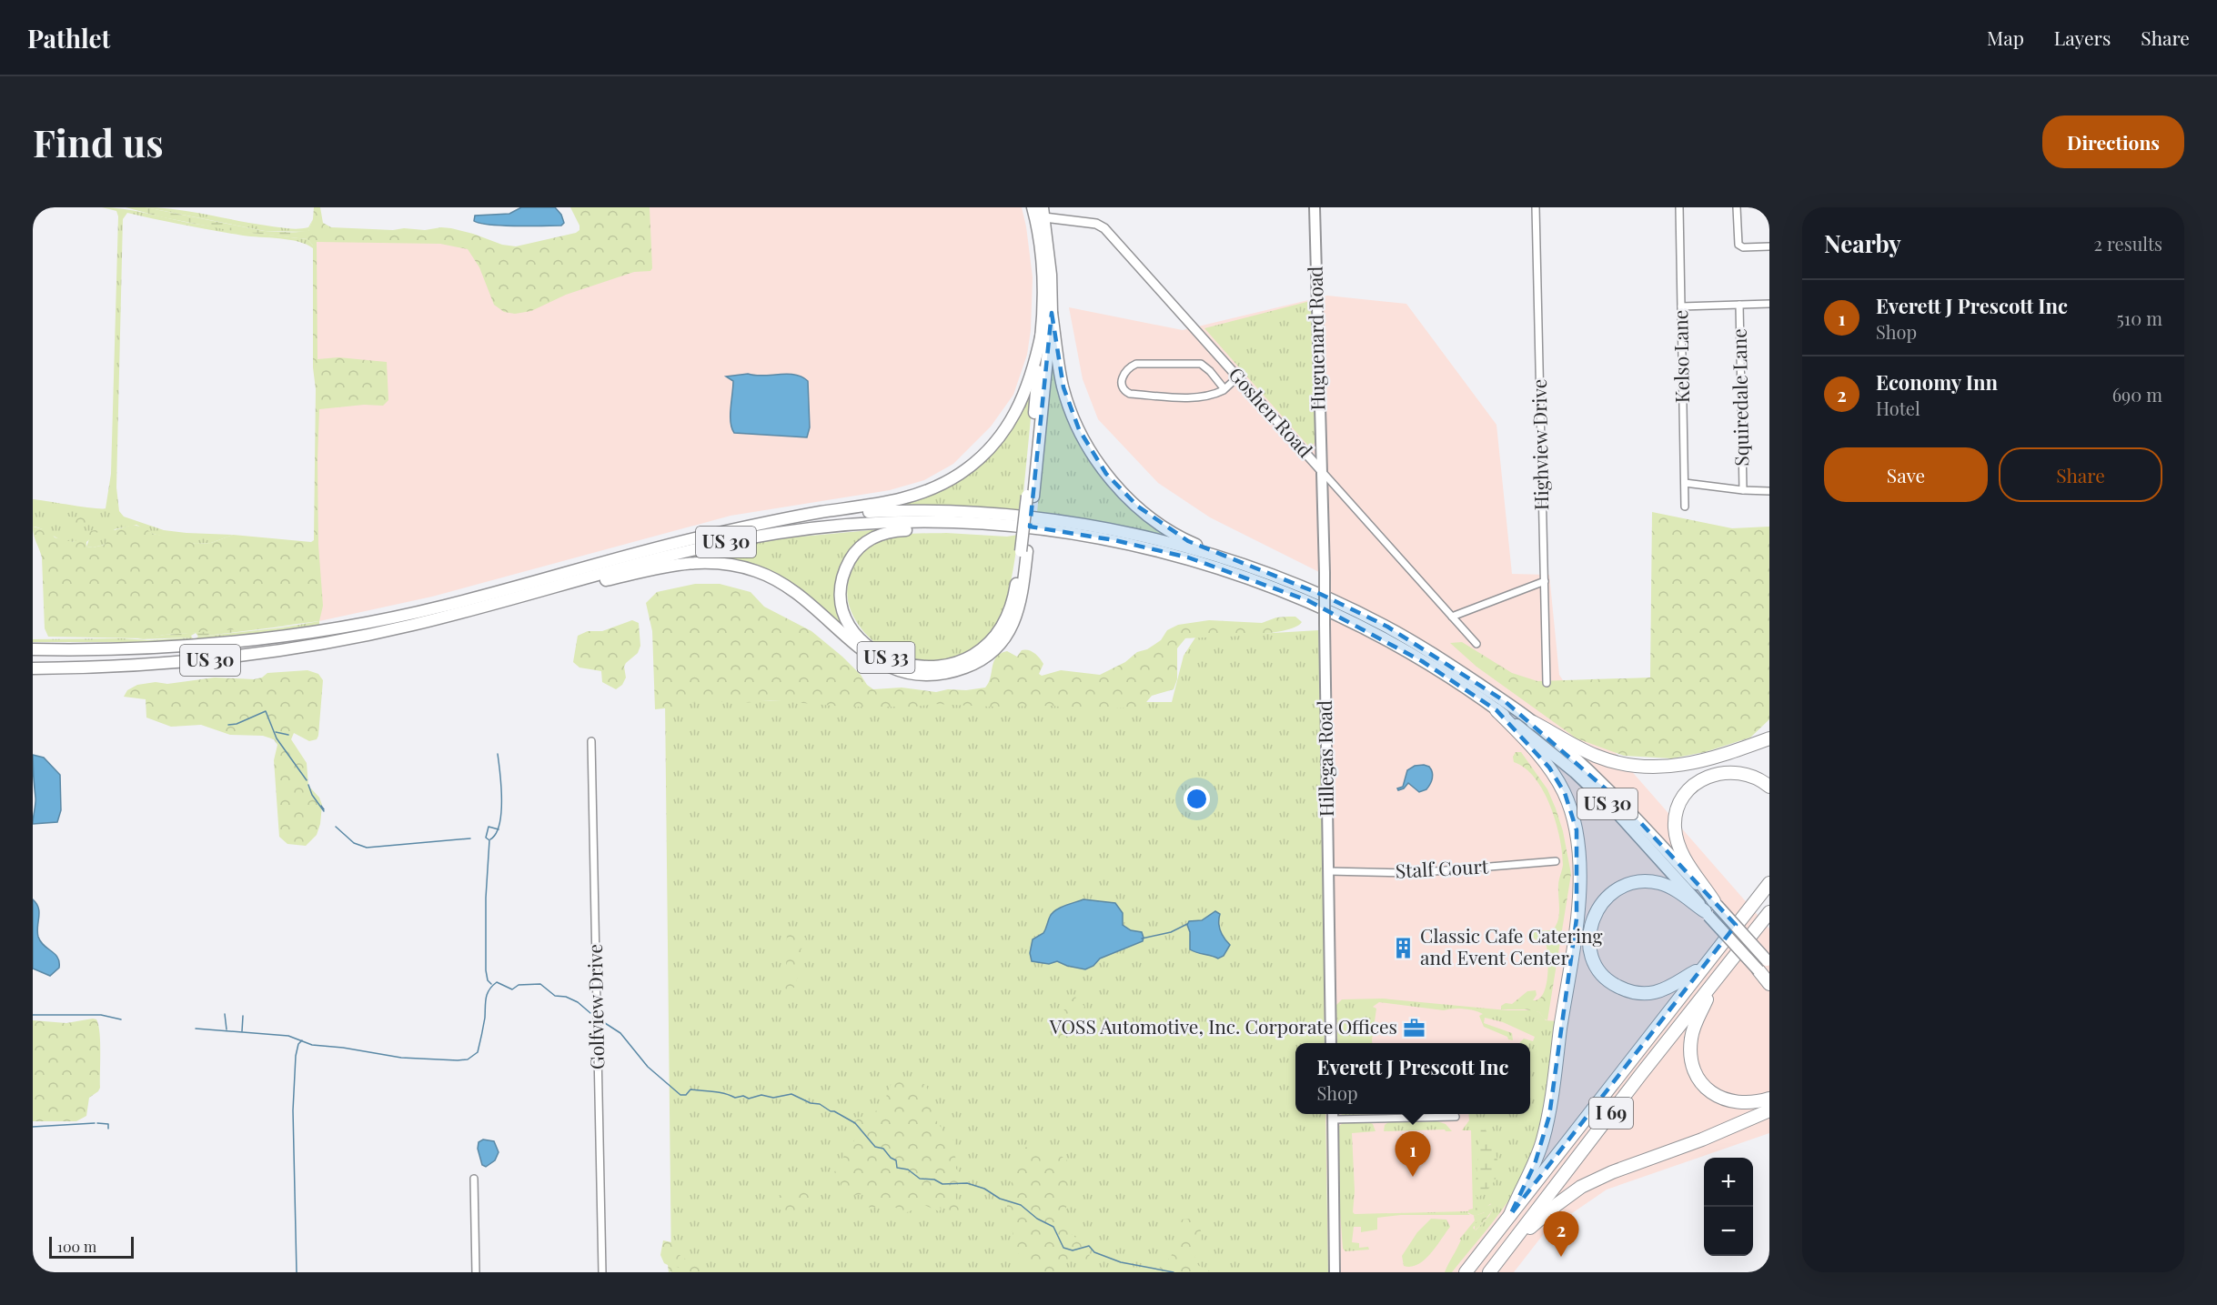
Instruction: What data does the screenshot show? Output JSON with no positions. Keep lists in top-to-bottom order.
{
  "streets": {
    "highway": ["US 30", "US 33", "I 69"],
    "main road": ["Huguenard Road", "Hillegas Road"],
    "street": [
      "Kelso Lane",
      "Squiredale Lane",
      "Goshen Road",
      "Highview Drive",
      "Stalf Court",
      "Golfview Drive"
    ]
  },
  "crossings": [
    ["Huguenard Road", "Goshen Road"],
    ["Huguenard Road", "Hillegas Road"],
    ["Goshen Road", "Hillegas Road"],
    ["US 30", "US 33"],
    ["Hillegas Road", "Stalf Court"]
  ],
  "places": {
    "building": ["Classic Cafe Catering and Event Center"],
    "office": ["VOSS Automotive, Inc. Corporate Offices"]
  },
  "scale_bar": "100 m",
  "page": {
    "header": "Pathlet",
    "nav": ["Map", "Layers", "Share"],
    "buttons": [
      "Directions",
      ["Save", "Share"]
    ],
    "title": "Find us",
    "heading": ["Nearby", "2 results"],
    "list": [
      {
        "mark": "1",
        "name": "Everett J Prescott Inc",
        "note": "Shop",
        "value": "510 m"
      },
      {
        "mark": "2",
        "name": "Economy Inn",
        "note": "Hotel",
        "value": "690 m"
      }
    ],
    "popup": ["Everett J Prescott Inc", "Shop"],
    "pins": ["1", "2"],
    "map_buttons": ["+", "−"],
    "scale": "100 m"
  }
}
